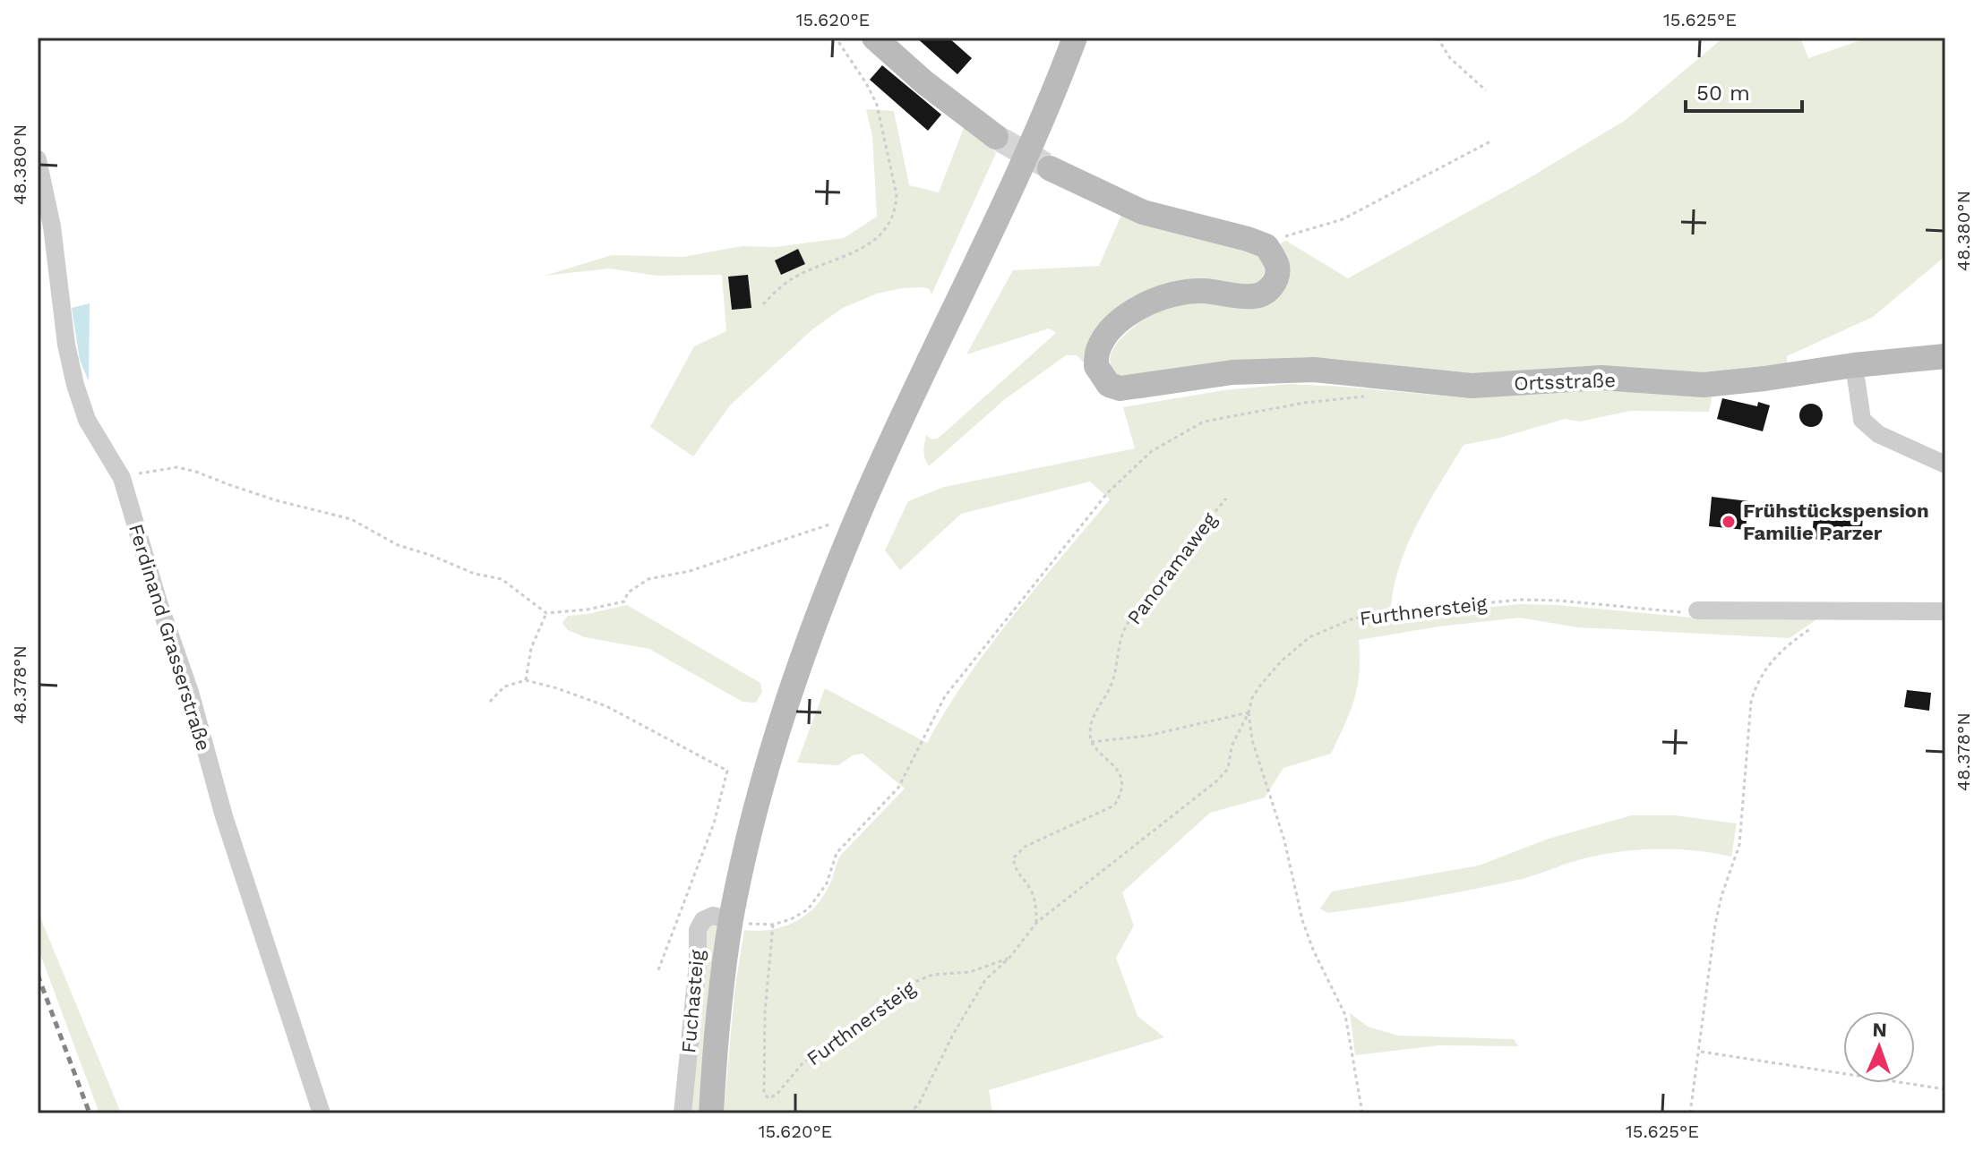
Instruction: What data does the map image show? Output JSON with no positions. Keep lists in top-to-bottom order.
{
  "streets": {
    "street": ["Ortsstraße", "Ferdinand Grasserstraße", "Fuchasteig"],
    "path": ["Panoramaweg", "Furthnersteig"]
  },
  "places": ["Frühstückspension Familie Parzer"],
  "scale_bar": "50 m",
  "north": "top",
  "coordinates": [
    "15.620°E",
    "15.625°E",
    "48.380°N",
    "48.378°N"
  ]
}
